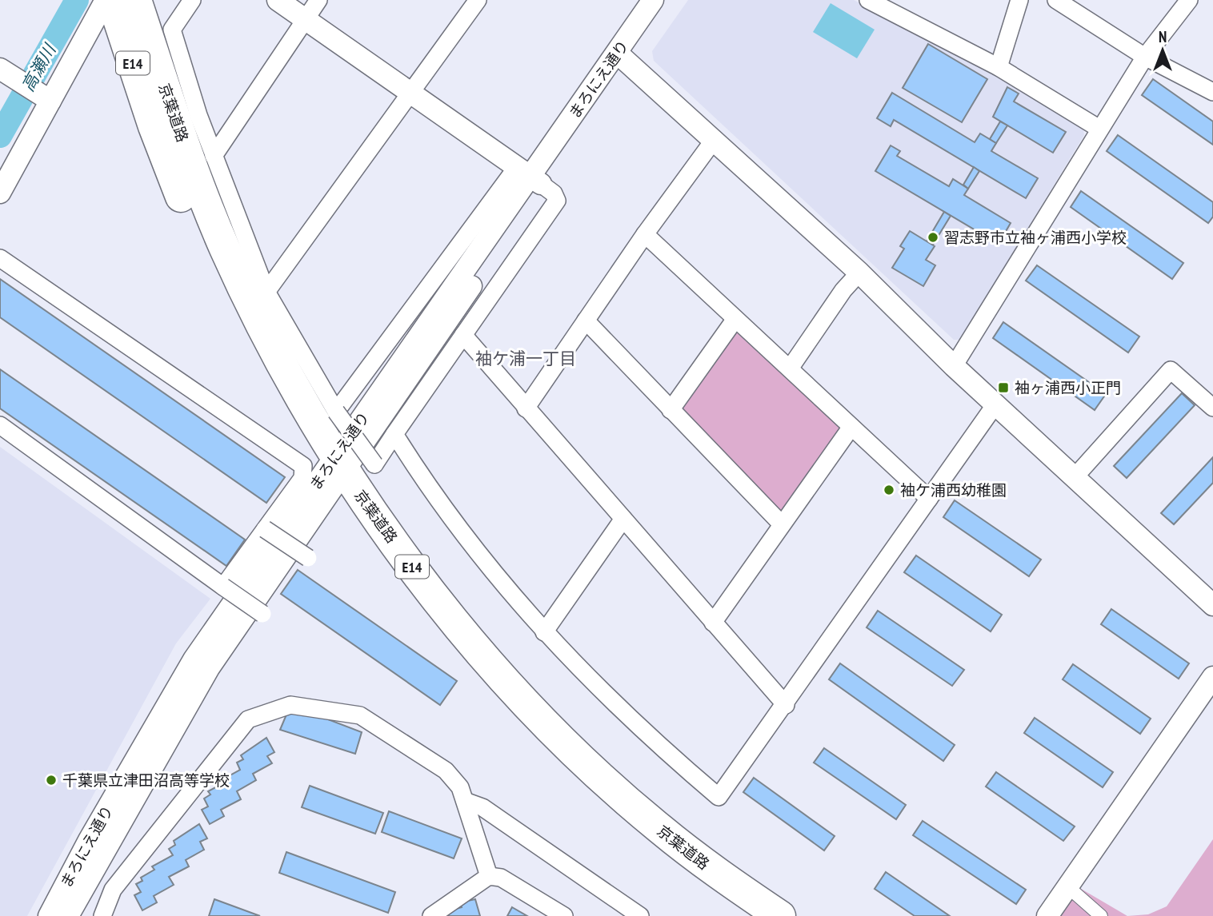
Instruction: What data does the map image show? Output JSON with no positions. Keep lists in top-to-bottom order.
{
  "streets": {
    "highway": ["E14", "京葉道路"],
    "street": ["まろにえ通り"]
  },
  "crossings": [
    ["まろにえ通り", "京葉道路"]
  ],
  "districts": ["袖ケ浦一丁目"],
  "water": ["高瀬川"],
  "places": {
    "other": ["習志野市立袖ヶ浦西小学校", "袖ケ浦西幼稚園", "千葉県立津田沼高等学校"],
    "transit": ["袖ヶ浦西小正門"]
  },
  "north": "top"
}
